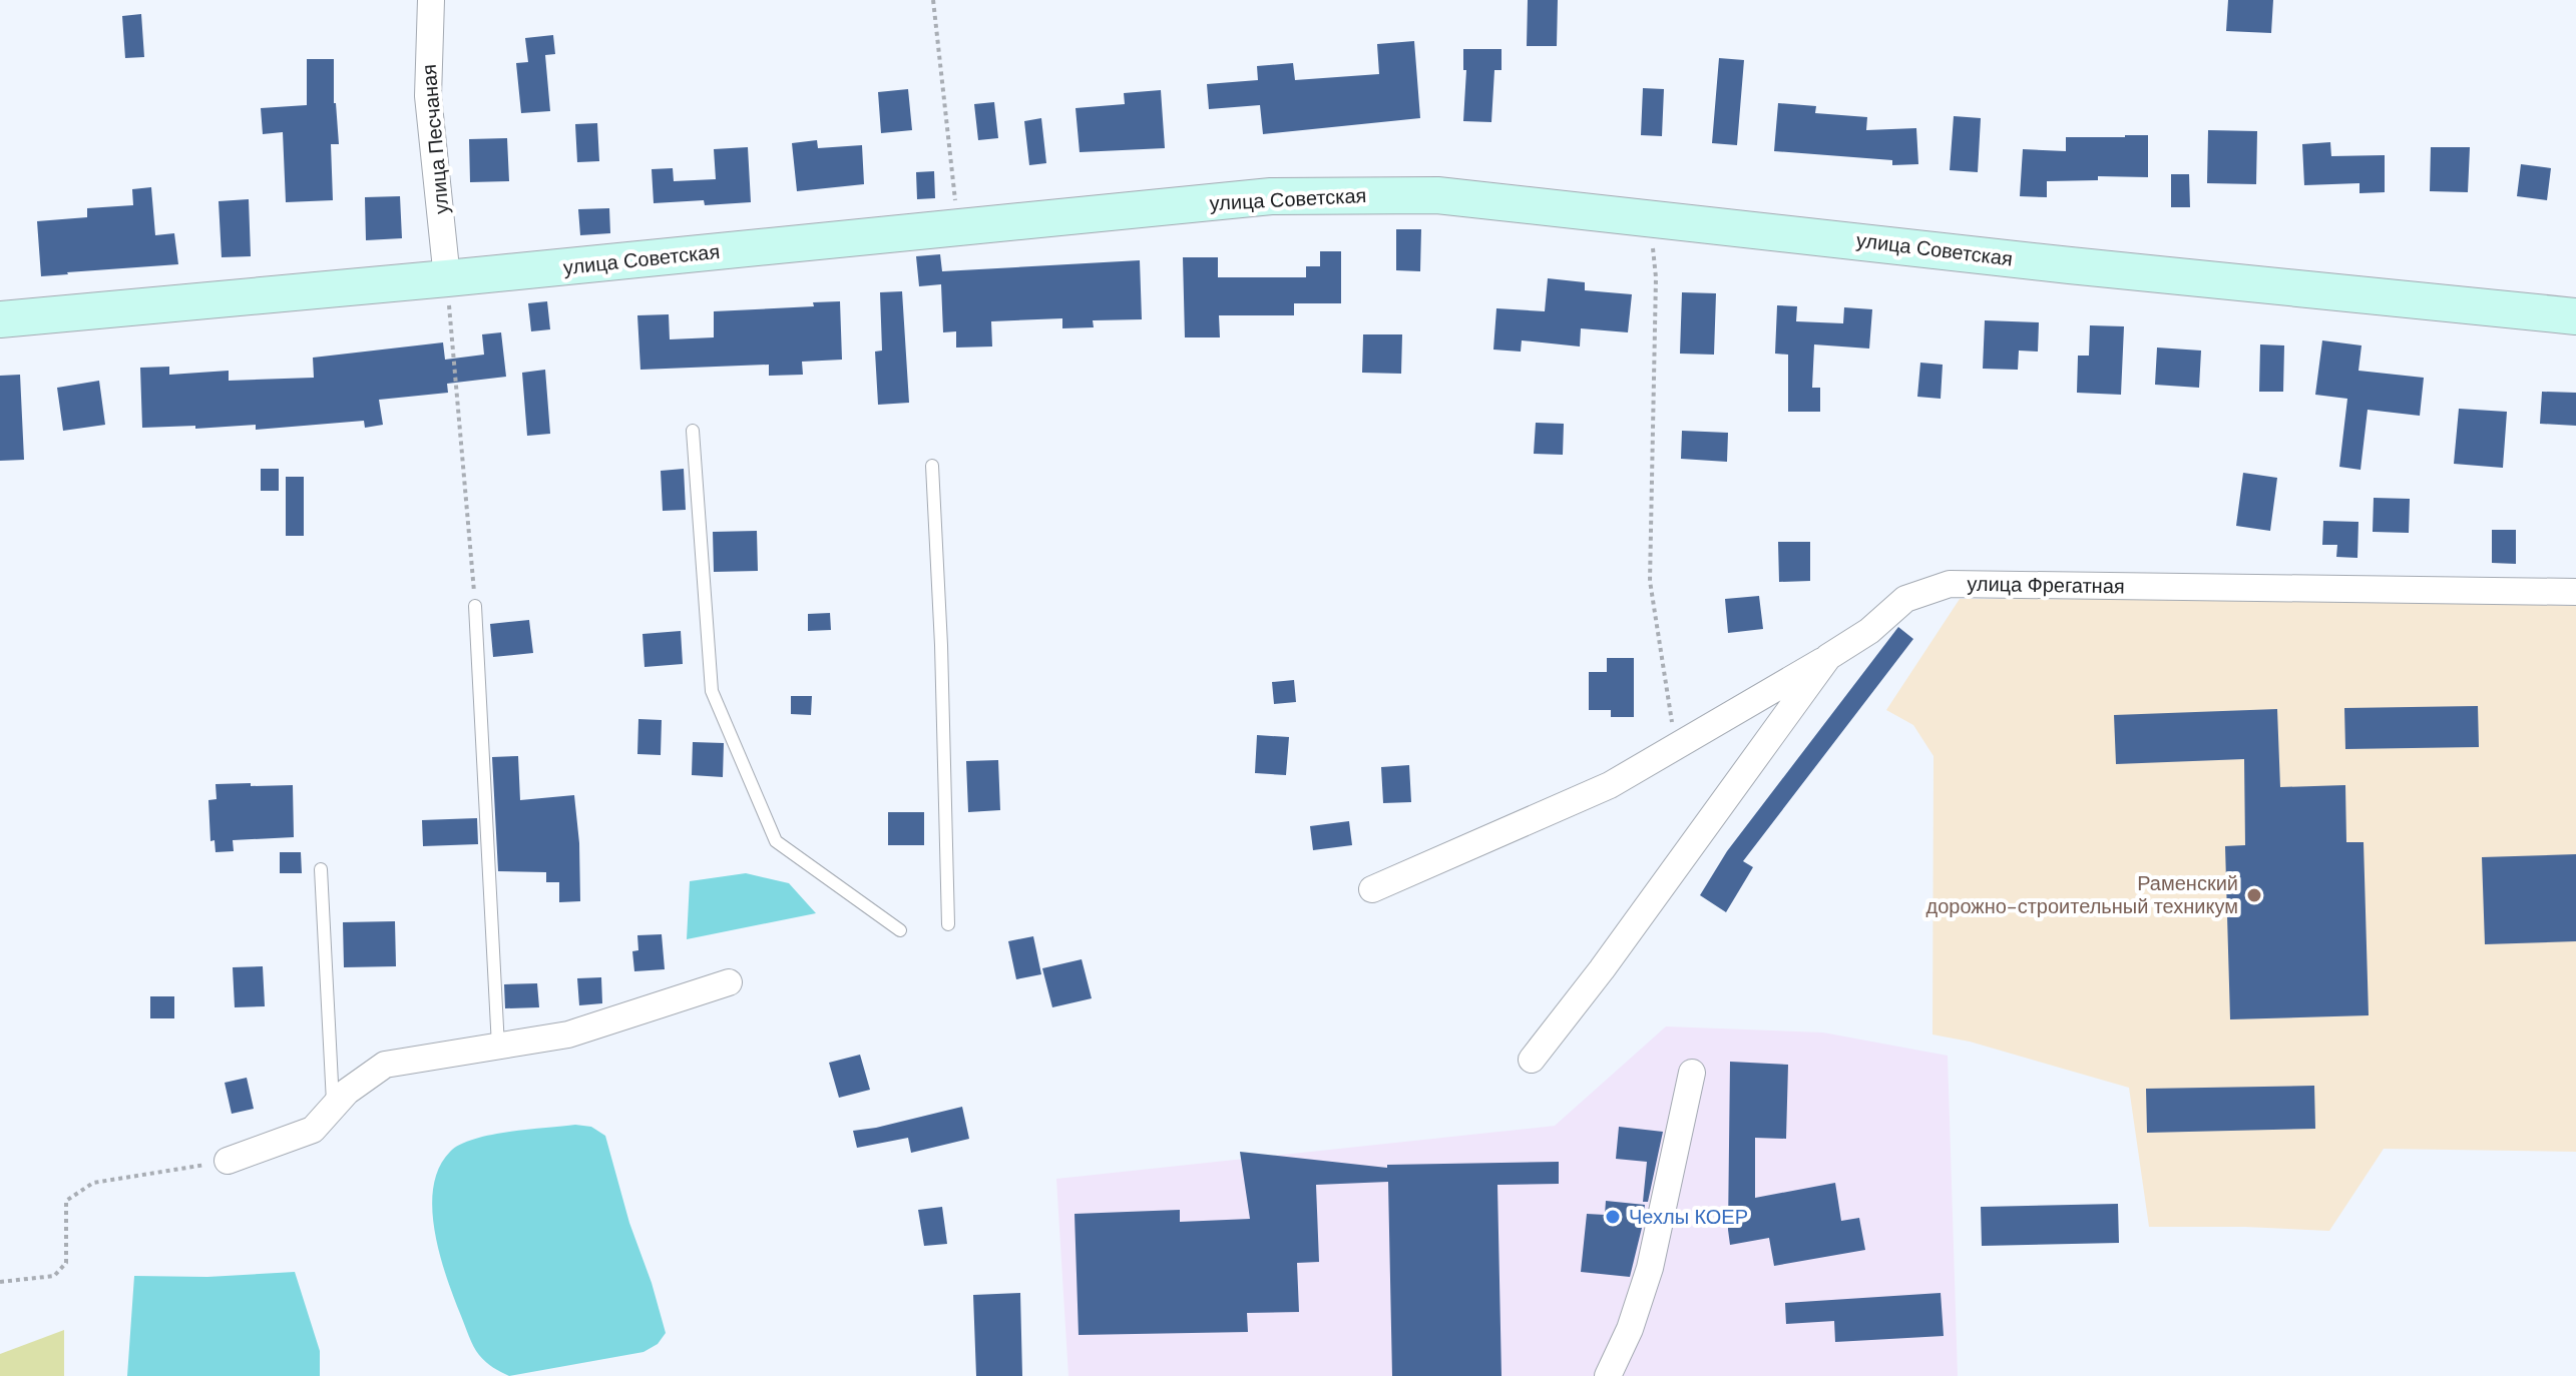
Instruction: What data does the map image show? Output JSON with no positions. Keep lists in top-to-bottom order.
{
  "streets": {
    "street": ["улица Песчаная", "улица Советская", "улица Фрегатная"]
  },
  "crossings": [
    ["улица Песчаная", "улица Советская"]
  ],
  "places": ["Раменский дорожно-строительный техникум", "Чехлы КОЕР"]
}
